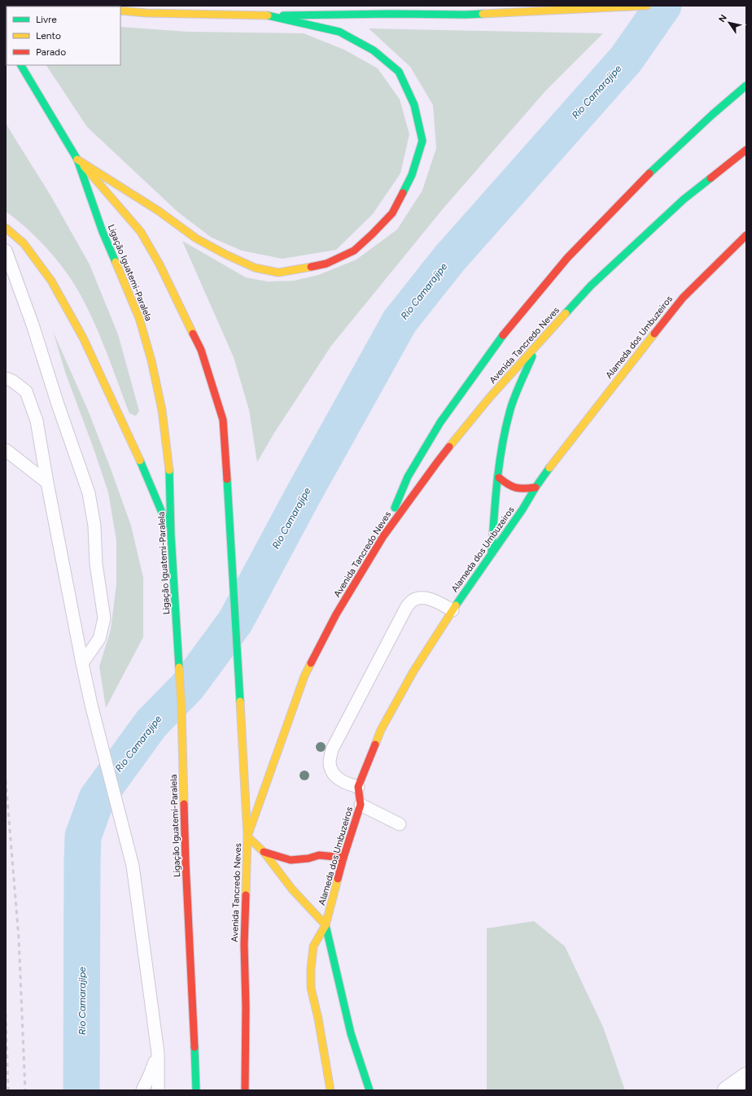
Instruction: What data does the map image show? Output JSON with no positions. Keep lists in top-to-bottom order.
{
  "streets": {
    "main road": ["Ligação Iguatemi-Paralela", "Alameda dos Umbuzeiros", "Avenida Tancredo Neves"]
  },
  "water": ["Rio Camarajipe"],
  "legend": ["Livre", "Lento", "Parado"],
  "north": "top left"
}
